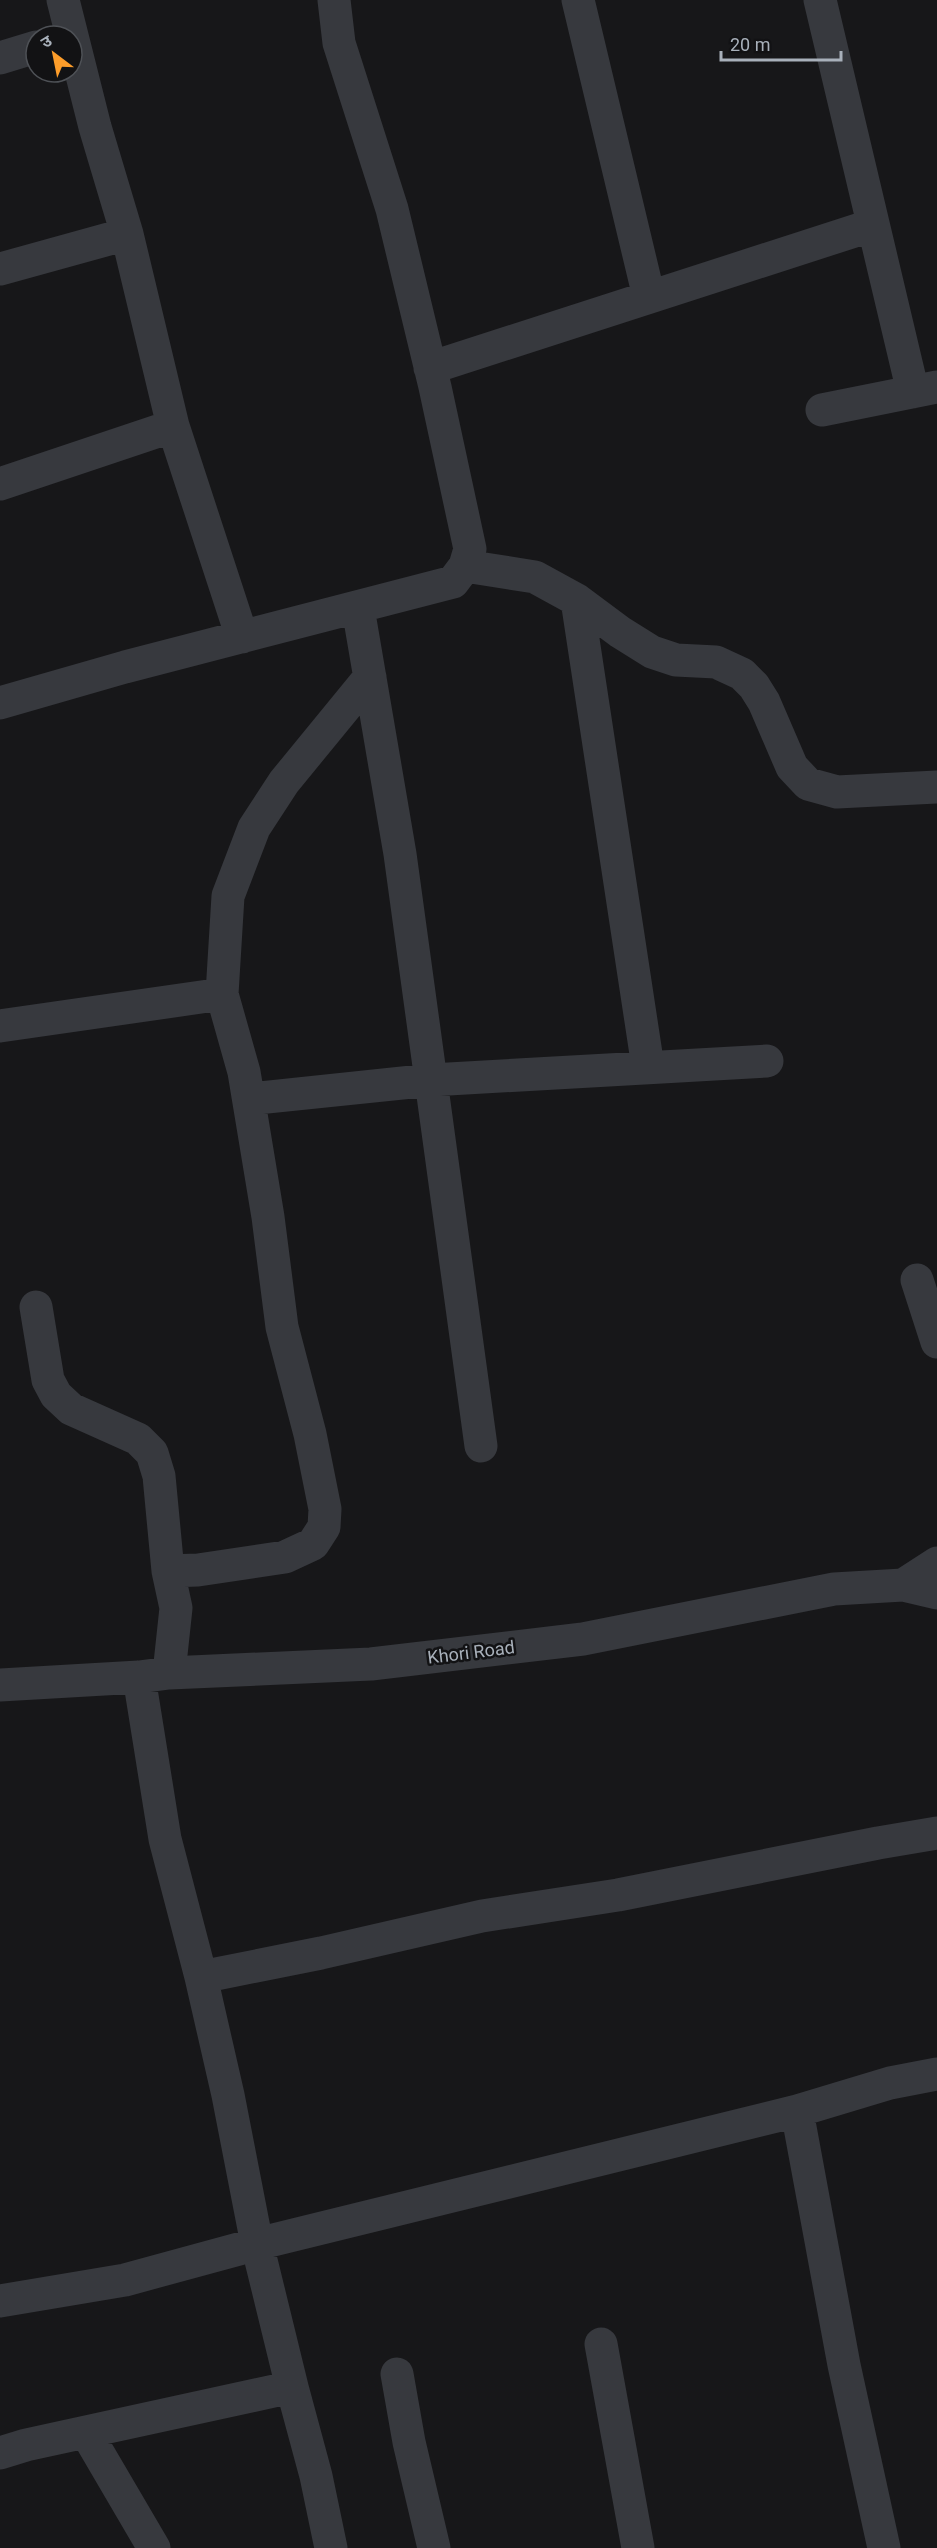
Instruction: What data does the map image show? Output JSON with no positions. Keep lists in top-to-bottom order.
{
  "streets": {
    "street": ["Khori Road"]
  },
  "scale_bar": "20 m",
  "north": "top left"
}
